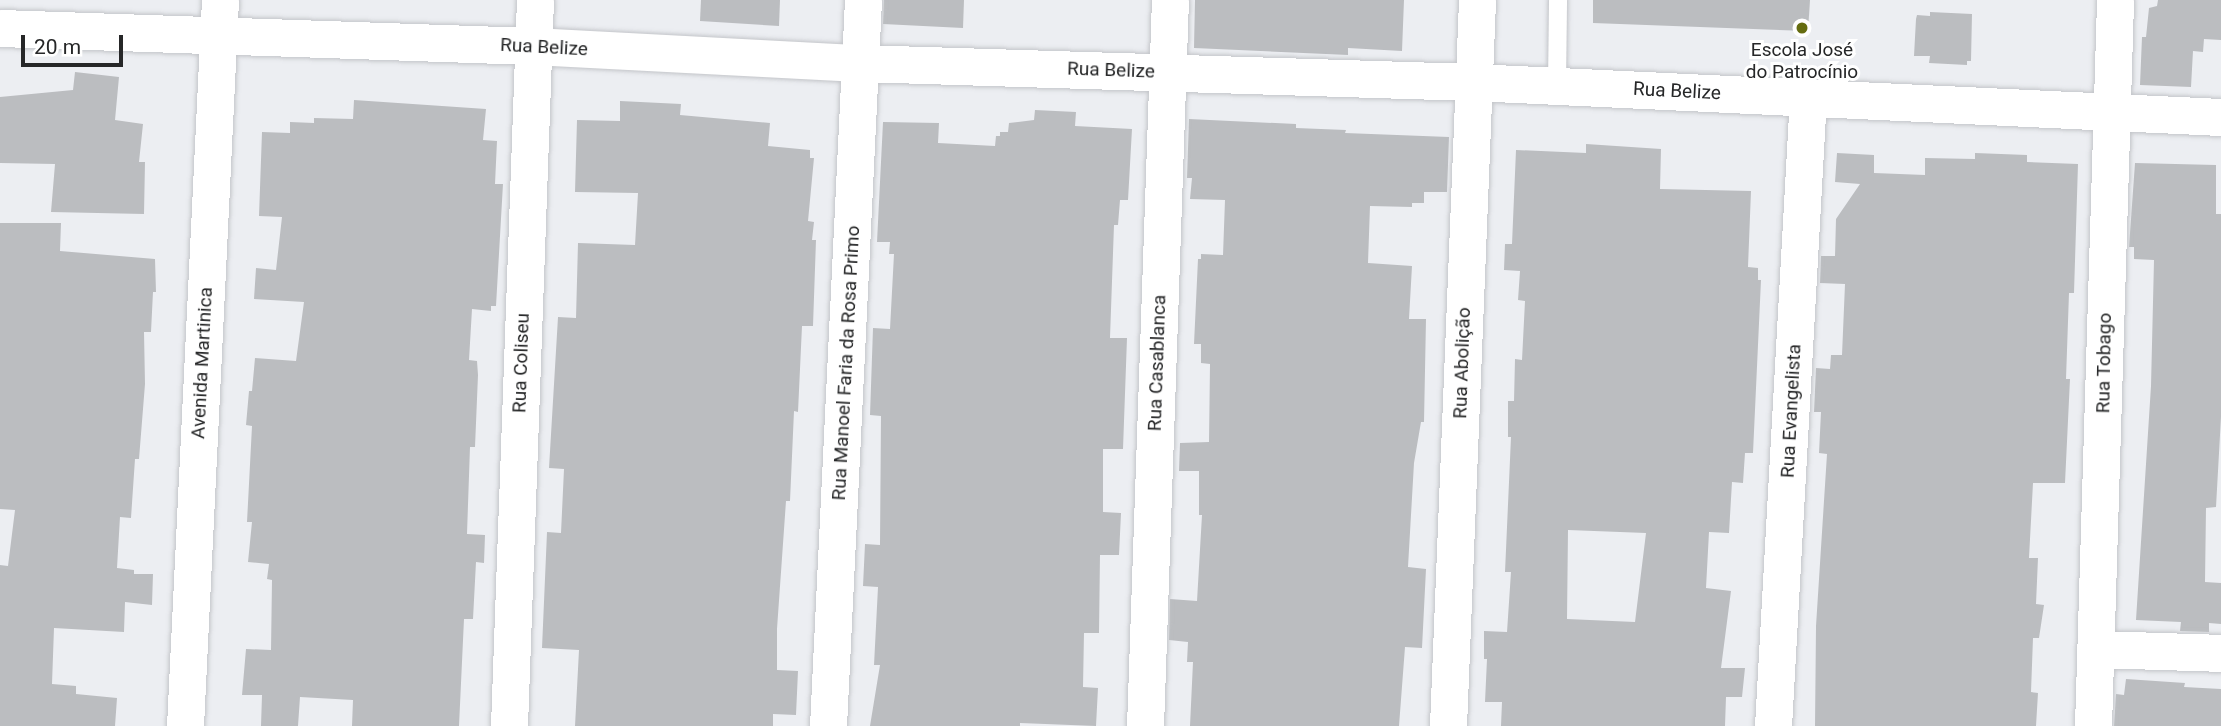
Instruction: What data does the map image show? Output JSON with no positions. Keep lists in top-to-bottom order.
{
  "streets": {
    "street": [
      "Rua Belize",
      "Avenida Martinica",
      "Rua Coliseu",
      "Rua Manoel Faria da Rosa Primo",
      "Rua Casablanca",
      "Rua Abolição",
      "Rua Tobago",
      "Rua Evangelista"
    ]
  },
  "crossings": [
    ["Rua Belize", "Avenida Martinica"],
    ["Rua Belize", "Rua Coliseu"],
    ["Rua Belize", "Rua Manoel Faria da Rosa Primo"],
    ["Rua Belize", "Rua Casablanca"],
    ["Rua Belize", "Rua Abolição"],
    ["Rua Belize", "Rua Tobago"],
    ["Rua Belize", "Rua Evangelista"]
  ],
  "places": ["Escola José do Patrocínio"],
  "scale_bar": "20 m"
}
